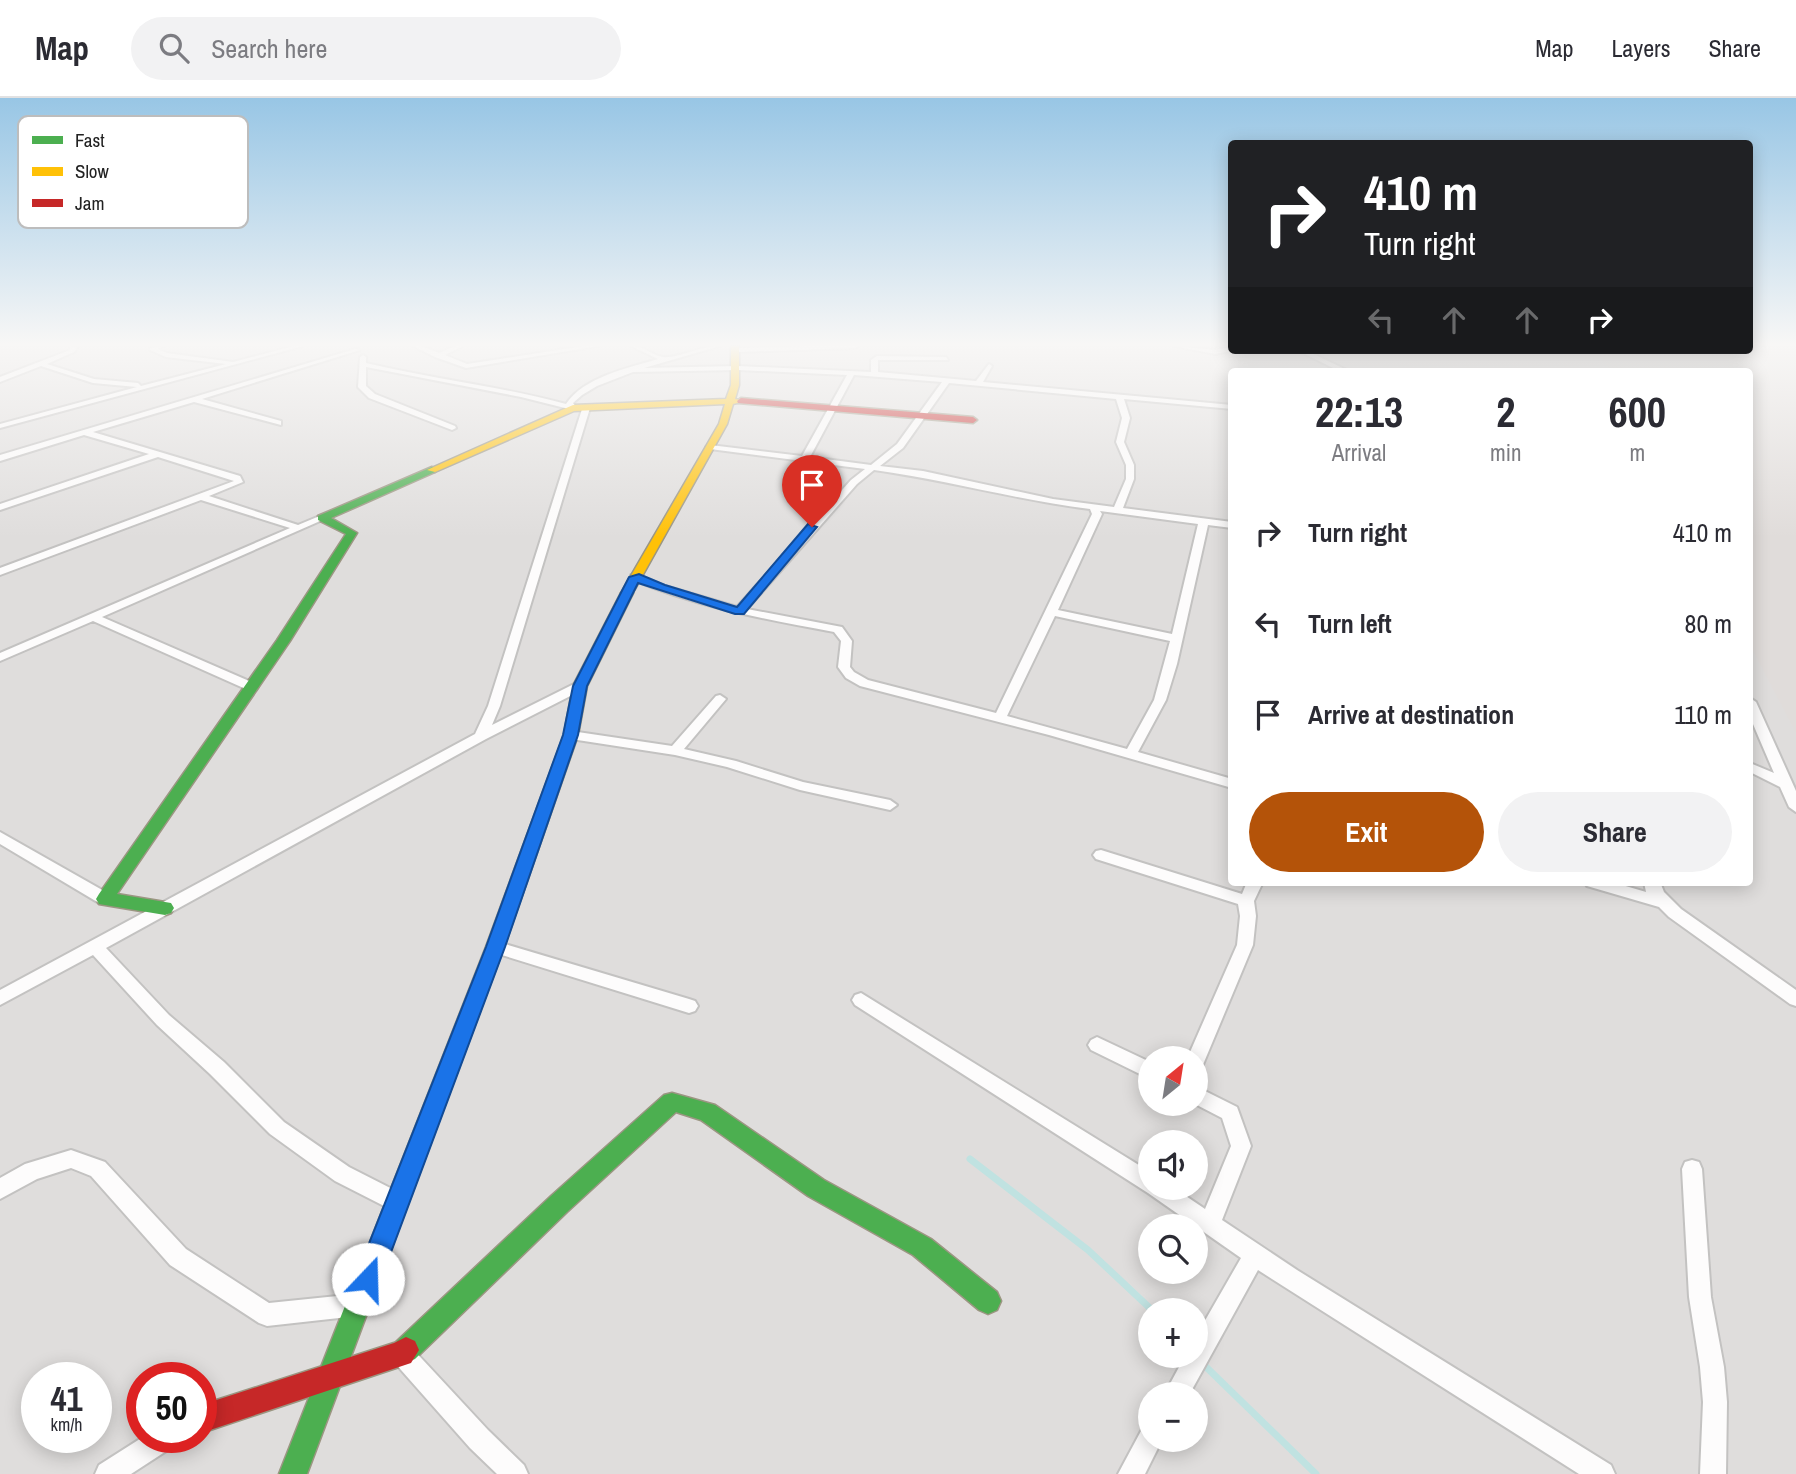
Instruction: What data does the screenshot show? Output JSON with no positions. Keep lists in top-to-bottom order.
{
  "legend": ["Fast", "Slow", "Jam"],
  "north": "top right",
  "page": {
    "header": "Map",
    "search": "Search here",
    "nav": ["Map", "Layers", "Share"],
    "turn": ["410 m", "Turn right"],
    "eta": [
      "22:13",
      "Arrival",
      "2",
      "min",
      "600",
      "m"
    ],
    "list": [
      {
        "name": "Turn right",
        "value": "410 m"
      },
      {
        "name": "Turn left",
        "value": "80 m"
      },
      {
        "name": "Arrive at destination",
        "value": "110 m"
      }
    ],
    "buttons": ["Exit", "Share"],
    "map_buttons": ["+", "−"],
    "speed": "41 km/h",
    "limit": "50"
  }
}
